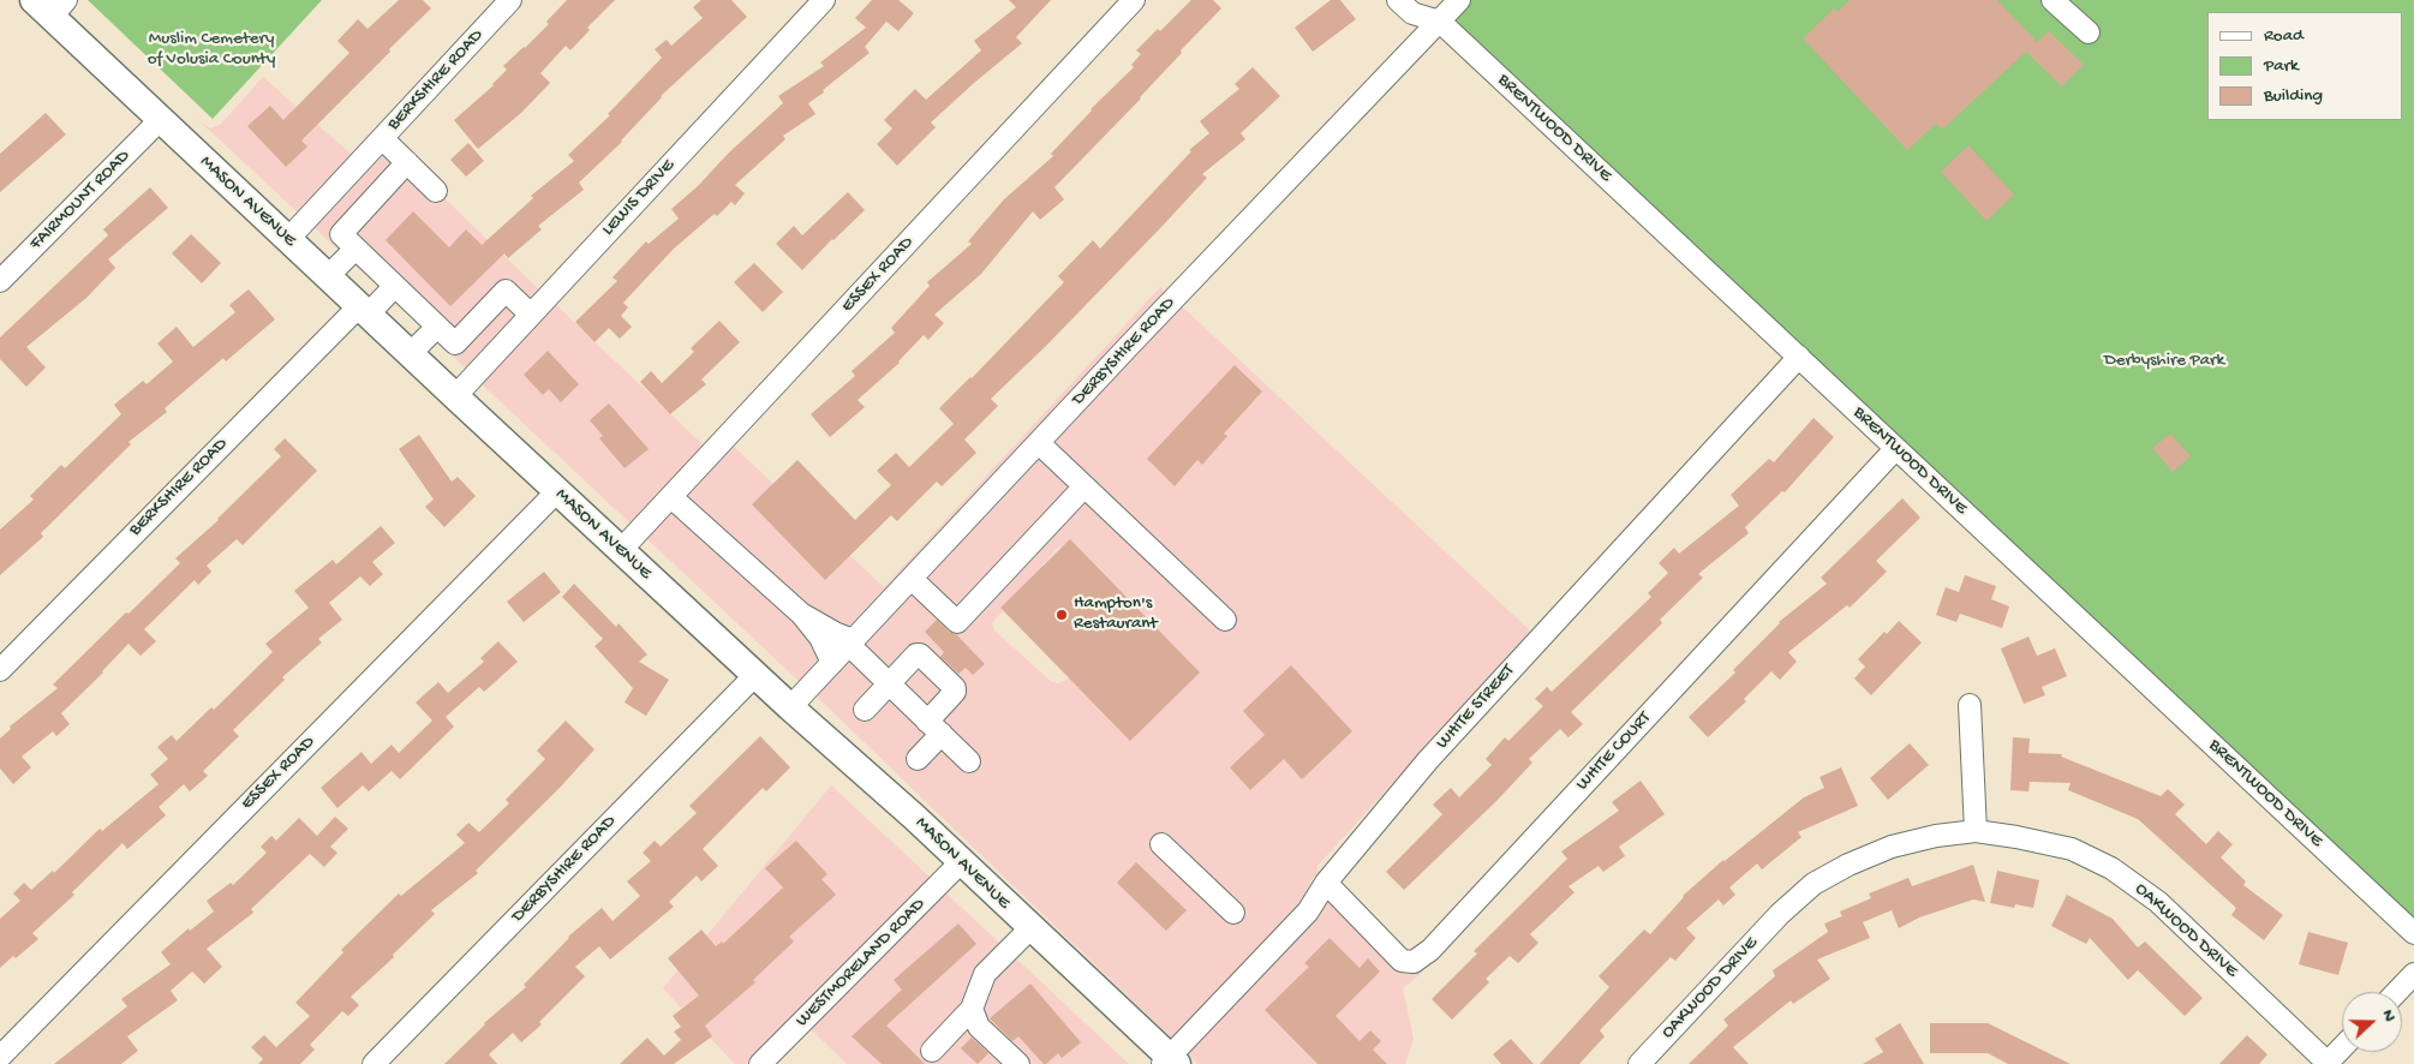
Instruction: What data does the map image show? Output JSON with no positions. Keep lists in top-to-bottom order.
{
  "streets": {
    "main road": ["MASON AVENUE"],
    "street": [
      "BERKSHIRE ROAD",
      "BRENTWOOD DRIVE",
      "LEWIS DRIVE",
      "FAIRMOUNT ROAD",
      "ESSEX ROAD",
      "DERBYSHIRE ROAD",
      "WHITE STREET",
      "WHITE COURT",
      "OAKWOOD DRIVE",
      "WESTMORELAND ROAD"
    ]
  },
  "crossings": [
    ["BERKSHIRE ROAD", "MASON AVENUE"],
    ["BRENTWOOD DRIVE", "DERBYSHIRE ROAD"],
    ["BRENTWOOD DRIVE", "WHITE STREET"],
    ["BRENTWOOD DRIVE", "WHITE COURT"],
    ["LEWIS DRIVE", "MASON AVENUE"],
    ["FAIRMOUNT ROAD", "MASON AVENUE"],
    ["MASON AVENUE", "ESSEX ROAD"],
    ["MASON AVENUE", "DERBYSHIRE ROAD"],
    ["MASON AVENUE", "WHITE STREET"],
    ["MASON AVENUE", "WESTMORELAND ROAD"],
    ["WHITE STREET", "WHITE COURT"]
  ],
  "parks": ["Muslim Cemetery of Volusia County", "Derbyshire Park"],
  "places": ["Hampton's Restaurant"],
  "legend": ["Road", "Park", "Building"],
  "north": "right"
}
